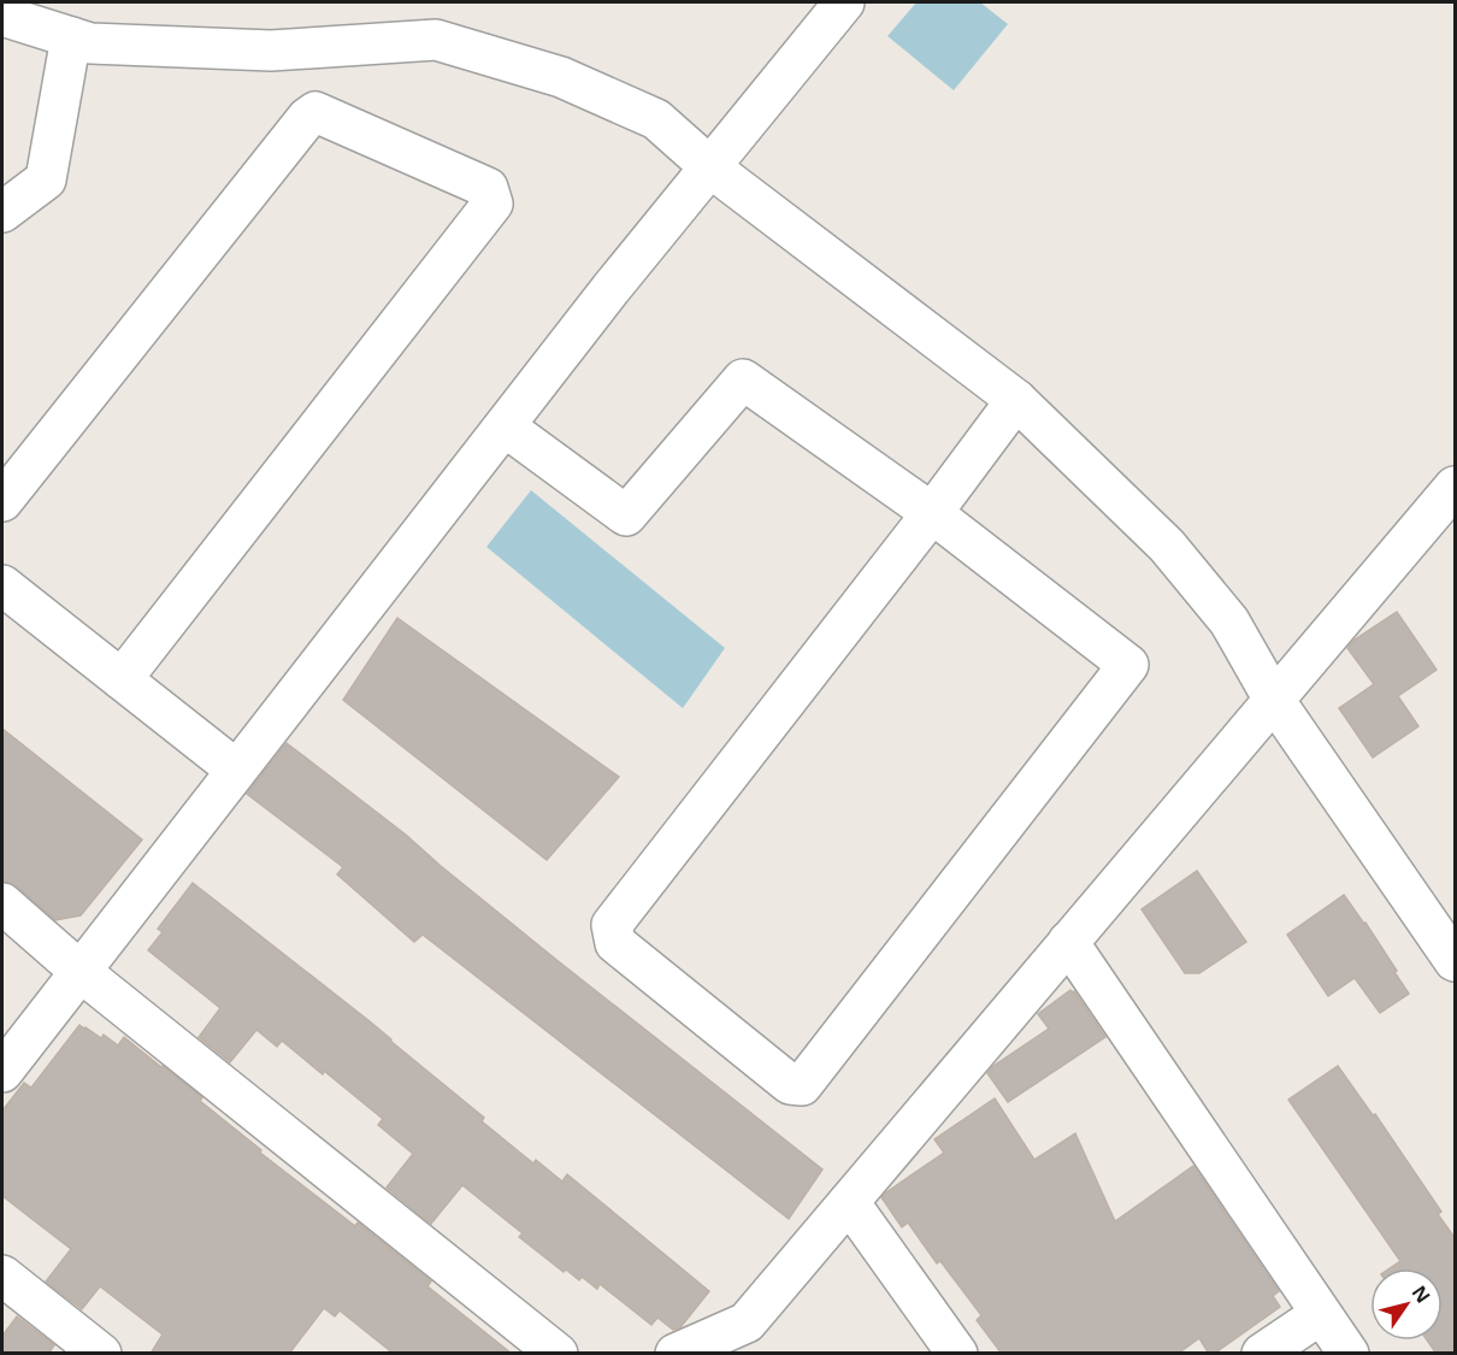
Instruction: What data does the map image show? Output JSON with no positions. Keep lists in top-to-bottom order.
{
  "north": "top right"
}
